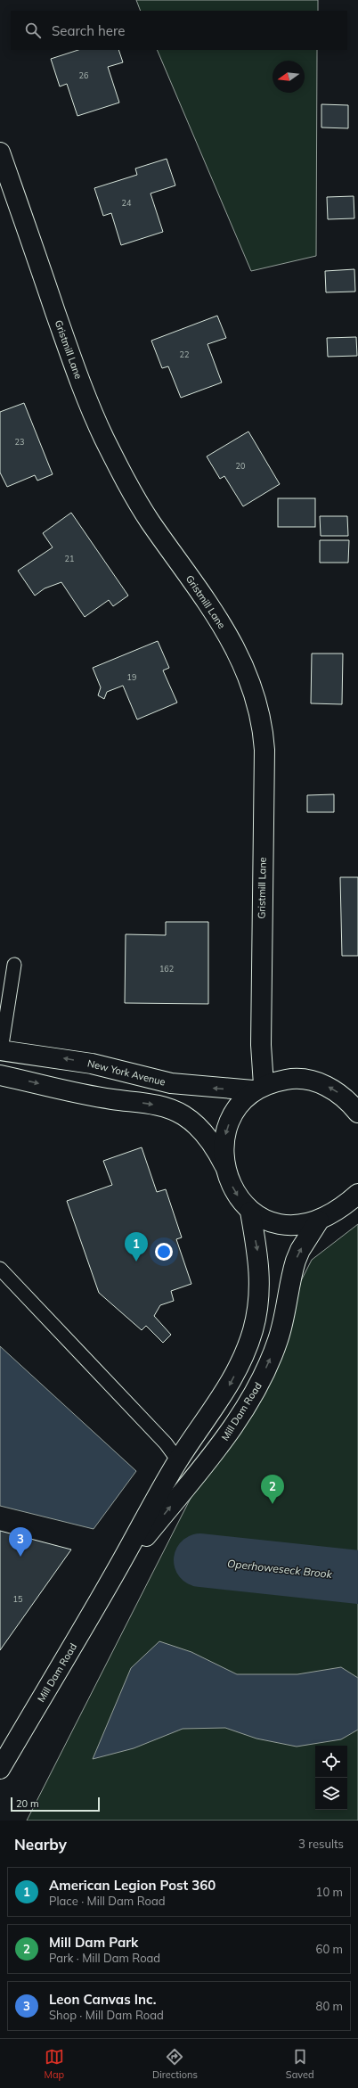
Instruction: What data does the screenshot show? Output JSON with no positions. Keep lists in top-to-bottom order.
{
  "streets": {
    "street": ["Gristmill Lane", "New York Avenue", "Mill Dam Road"]
  },
  "crossings": [
    ["Gristmill Lane", "New York Avenue"]
  ],
  "water": ["Operhoweseck Brook"],
  "house_numbers": [
    "26",
    "24",
    "22",
    "23",
    "20",
    "21",
    "19",
    "162",
    "15"
  ],
  "scale_bar": "20 m",
  "north": "left",
  "page": {
    "search": "Search here",
    "pins": ["1", "2", "3"],
    "scale": "20 m",
    "heading": ["Nearby", "3 results"],
    "list": [
      {
        "mark": "1",
        "name": "American Legion Post 360",
        "note": "Place · Mill Dam Road",
        "value": "10 m"
      },
      {
        "mark": "2",
        "name": "Mill Dam Park",
        "note": "Park · Mill Dam Road",
        "value": "60 m"
      },
      {
        "mark": "3",
        "name": "Leon Canvas Inc.",
        "note": "Shop · Mill Dam Road",
        "value": "80 m"
      }
    ],
    "nav": ["Map", "Directions", "Saved"]
  }
}
